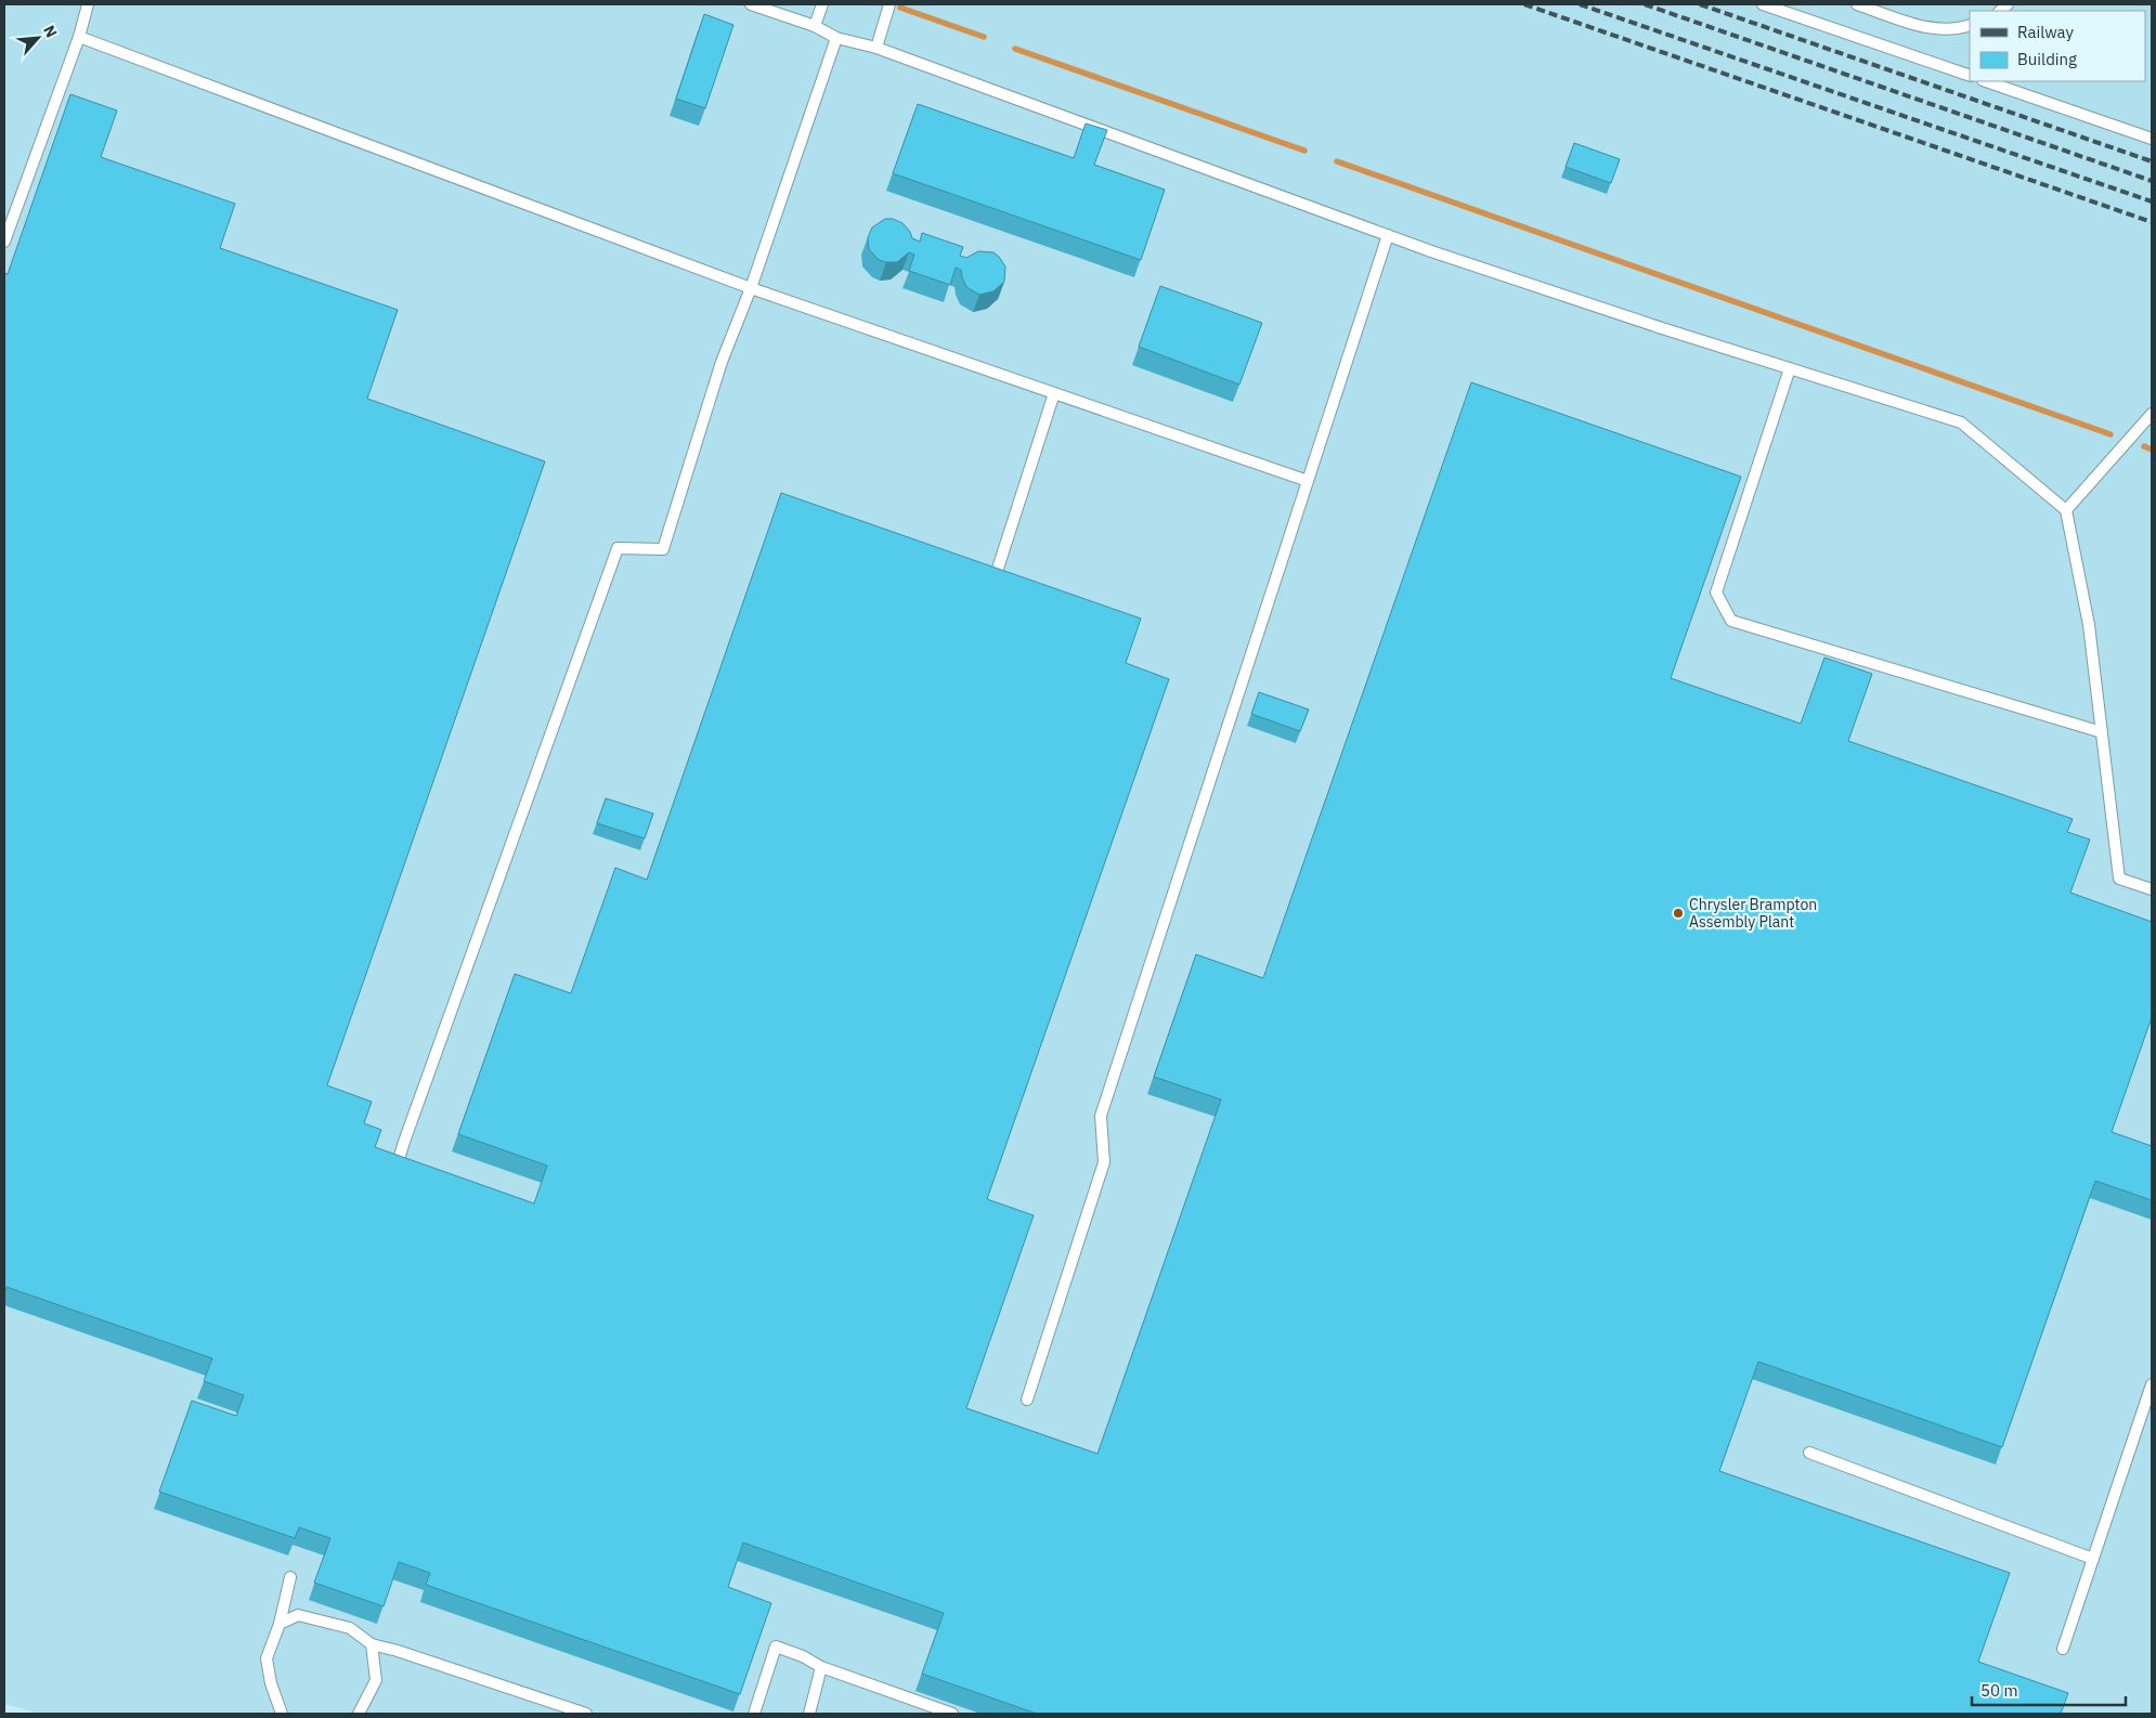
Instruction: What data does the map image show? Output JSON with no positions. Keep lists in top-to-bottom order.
{
  "places": ["Chrysler Brampton Assembly Plant"],
  "legend": ["Railway", "Building"],
  "scale_bar": "50 m",
  "north": "top right"
}
